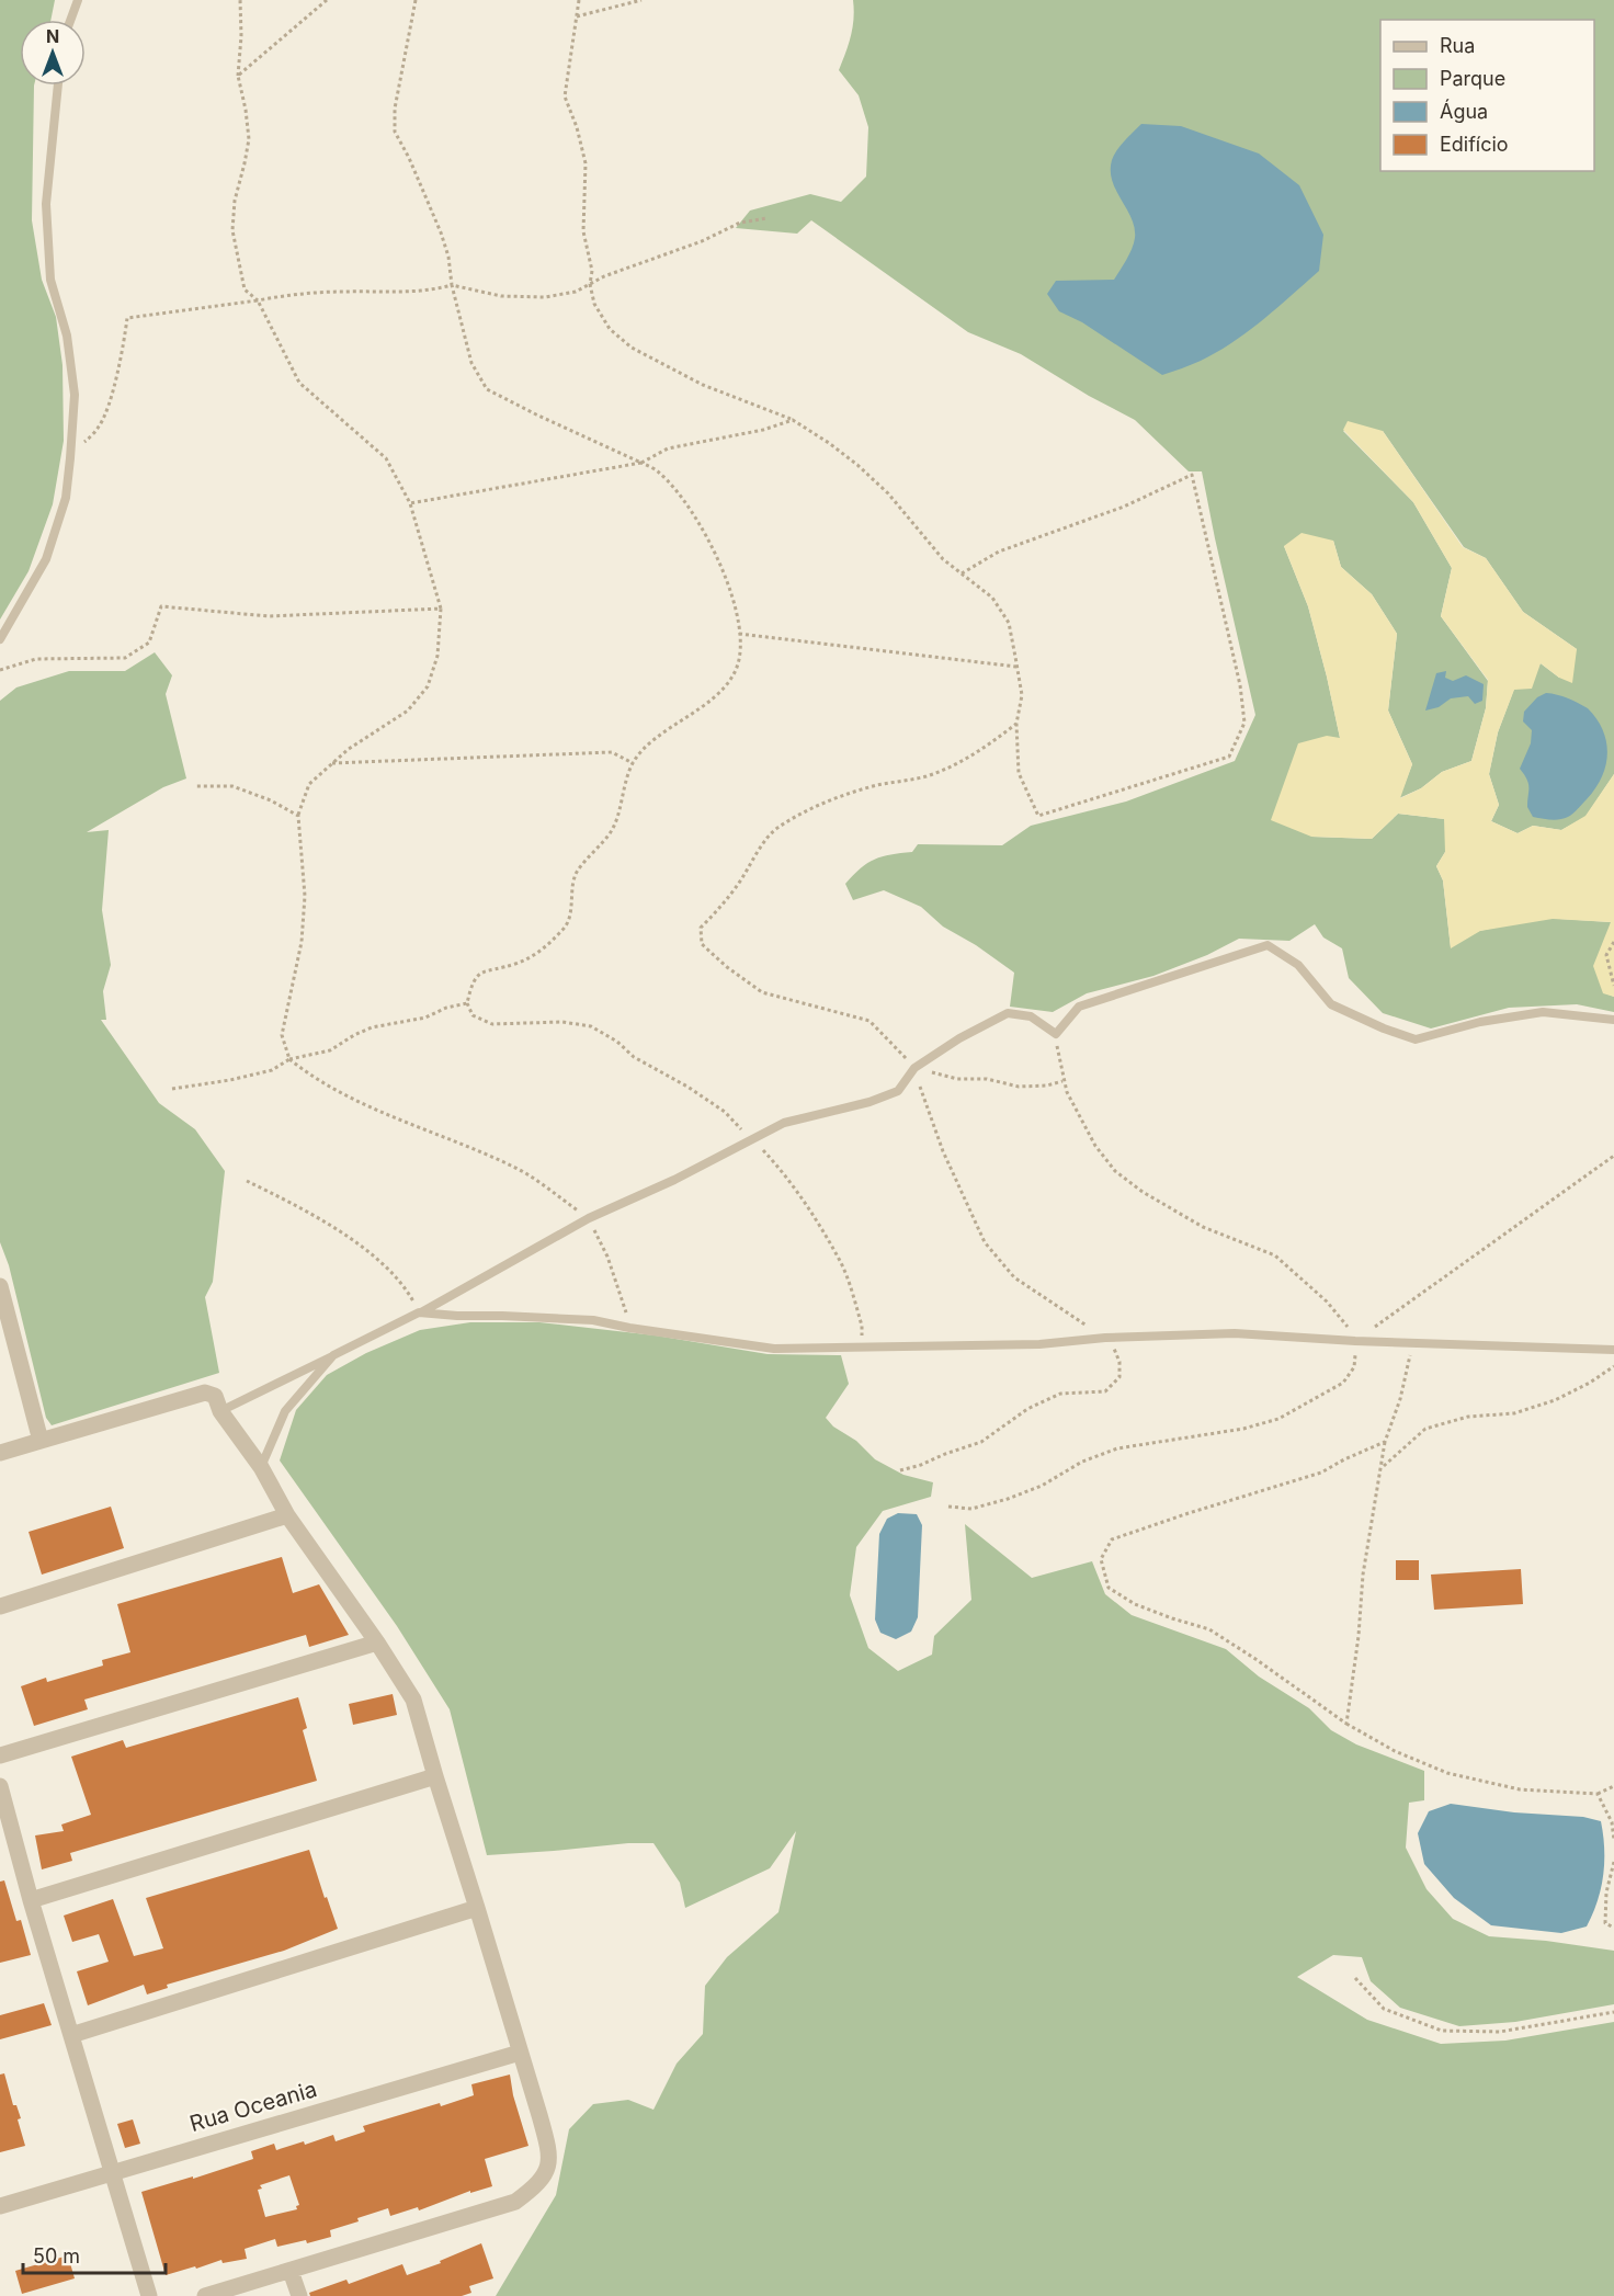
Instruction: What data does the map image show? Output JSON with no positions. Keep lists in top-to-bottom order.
{
  "streets": {
    "street": ["Rua Oceania"]
  },
  "legend": [
    "Rua",
    "Parque",
    "Água",
    "Edifício"
  ],
  "scale_bar": "50 m",
  "north": "top"
}
